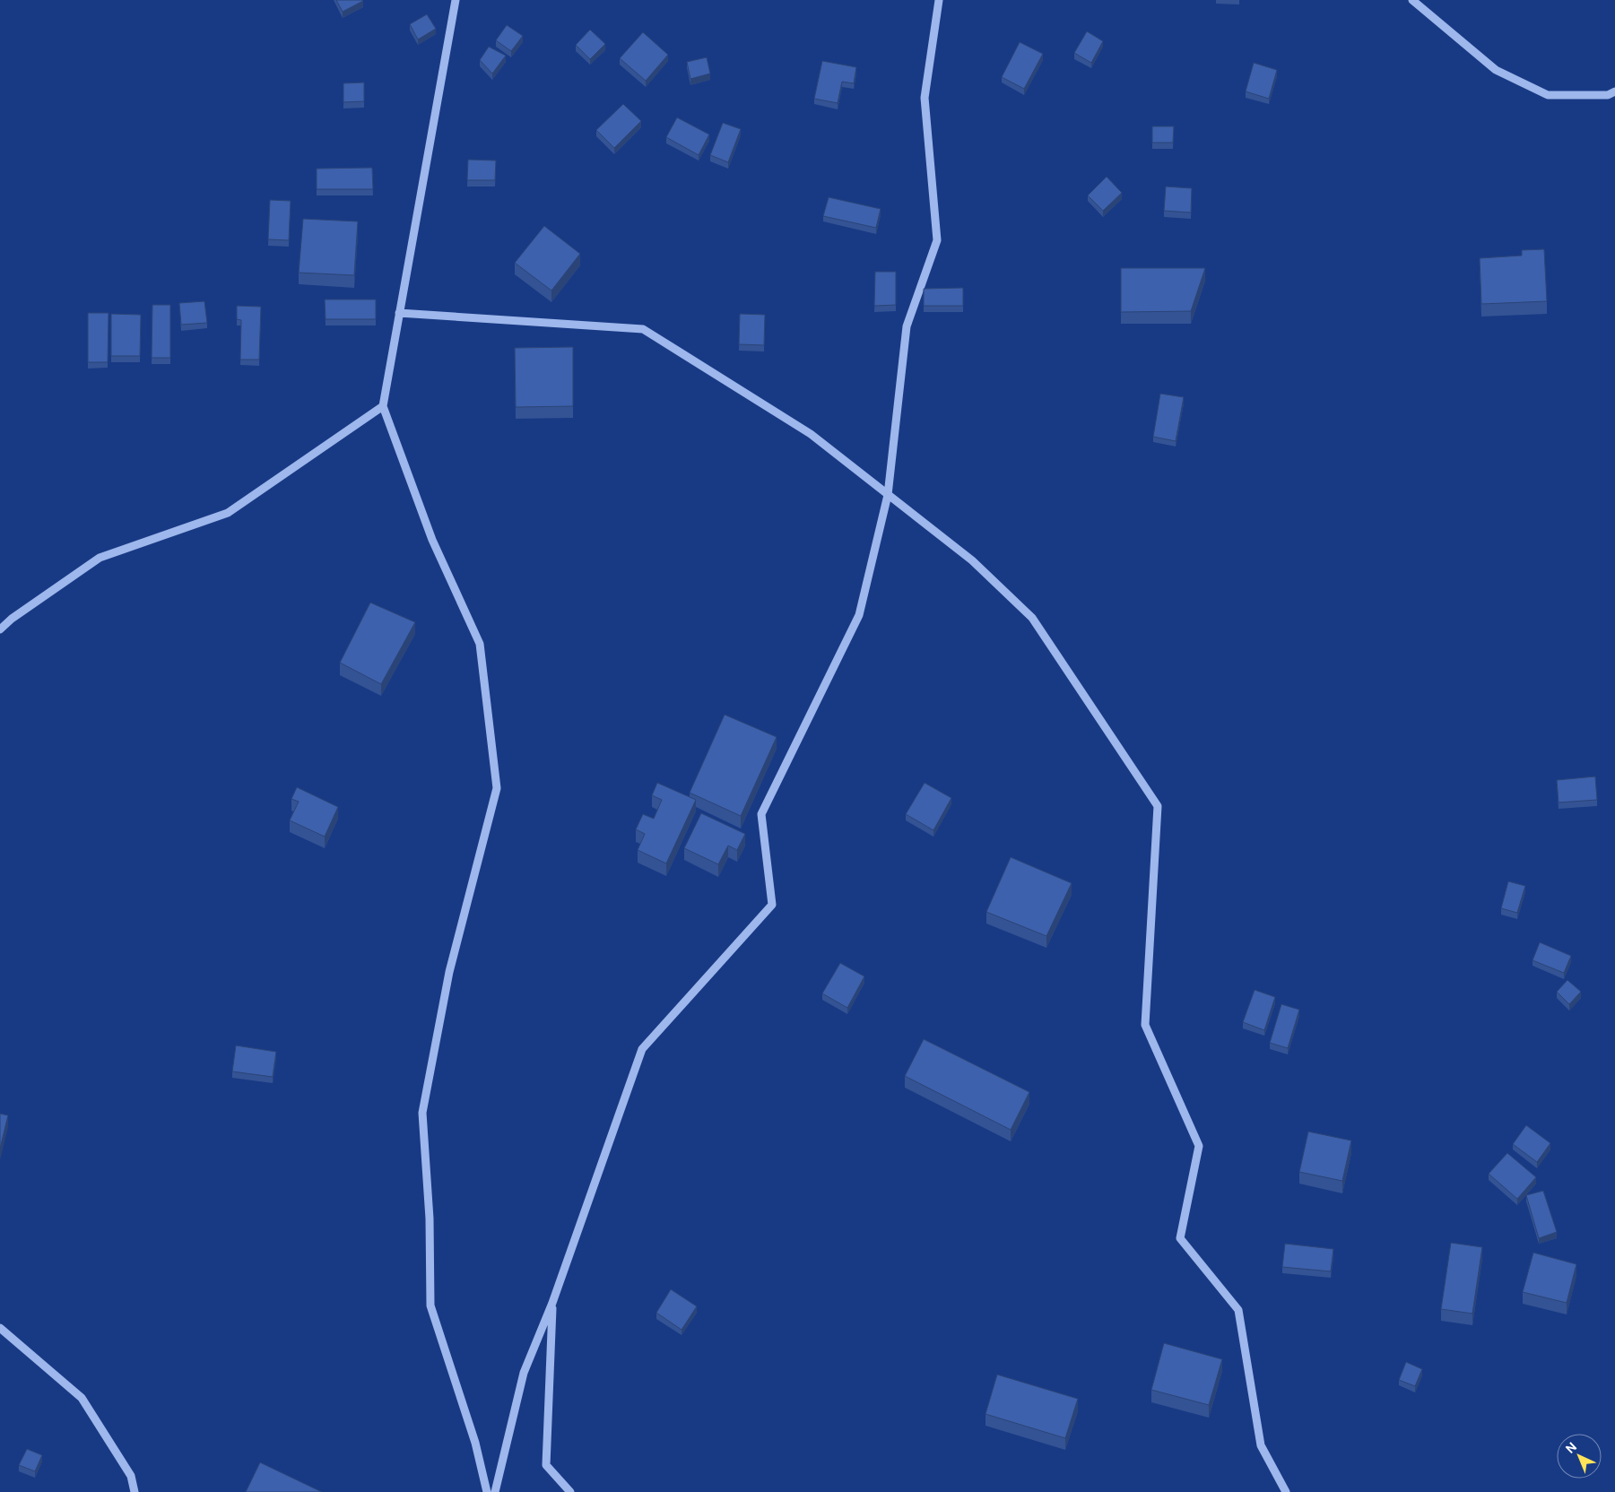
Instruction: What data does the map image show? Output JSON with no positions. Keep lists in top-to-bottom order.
{
  "north": "top left"
}
